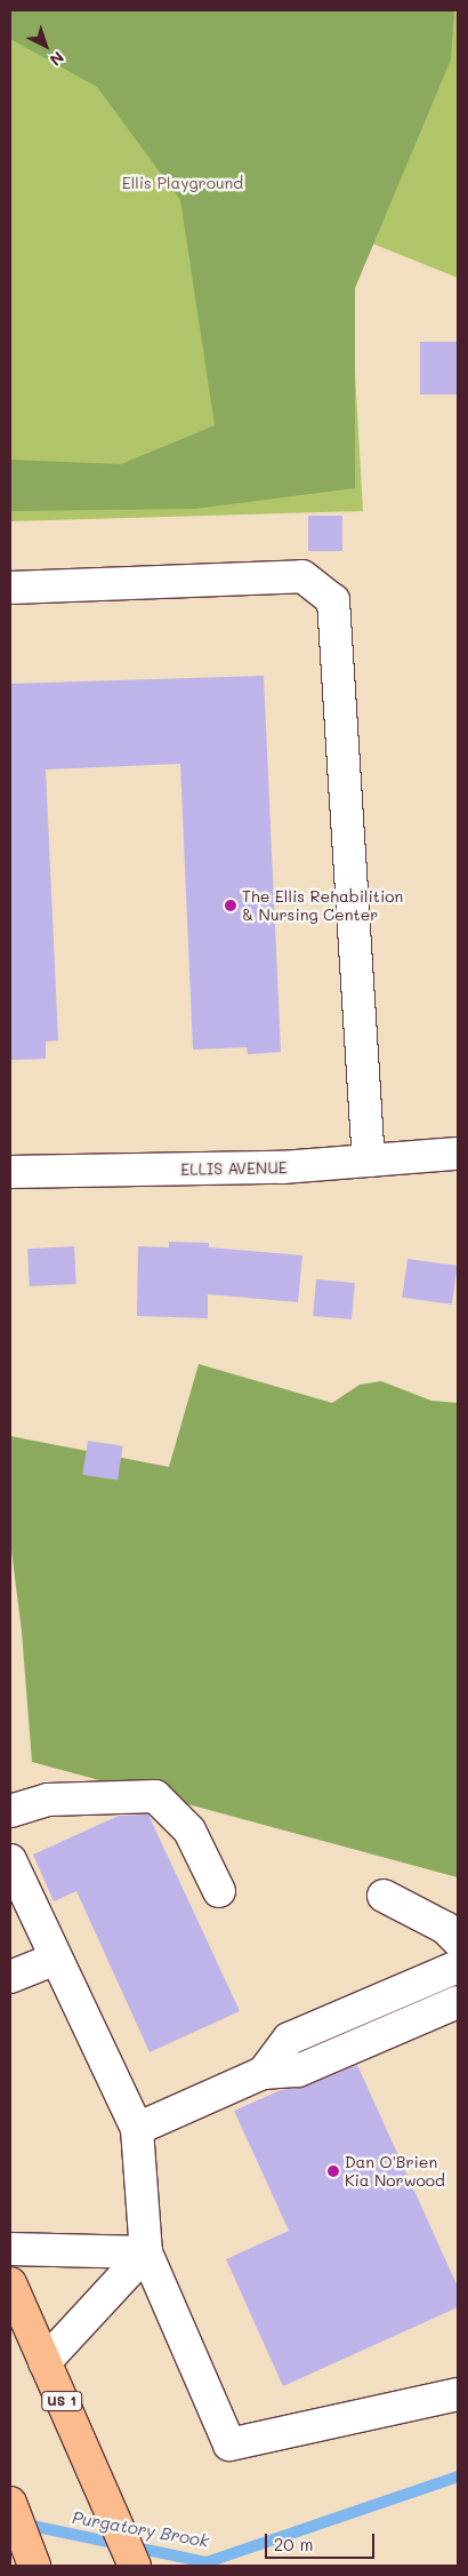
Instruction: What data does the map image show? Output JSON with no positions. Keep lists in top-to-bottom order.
{
  "streets": {
    "main road": ["US 1"],
    "street": ["ELLIS AVENUE"]
  },
  "water": ["Purgatory Brook"],
  "parks": ["Ellis Playground"],
  "places": ["The Ellis Rehabilition & Nursing Center", "Dan O'Brien Kia Norwood"],
  "scale_bar": "20 m",
  "north": "bottom right"
}
